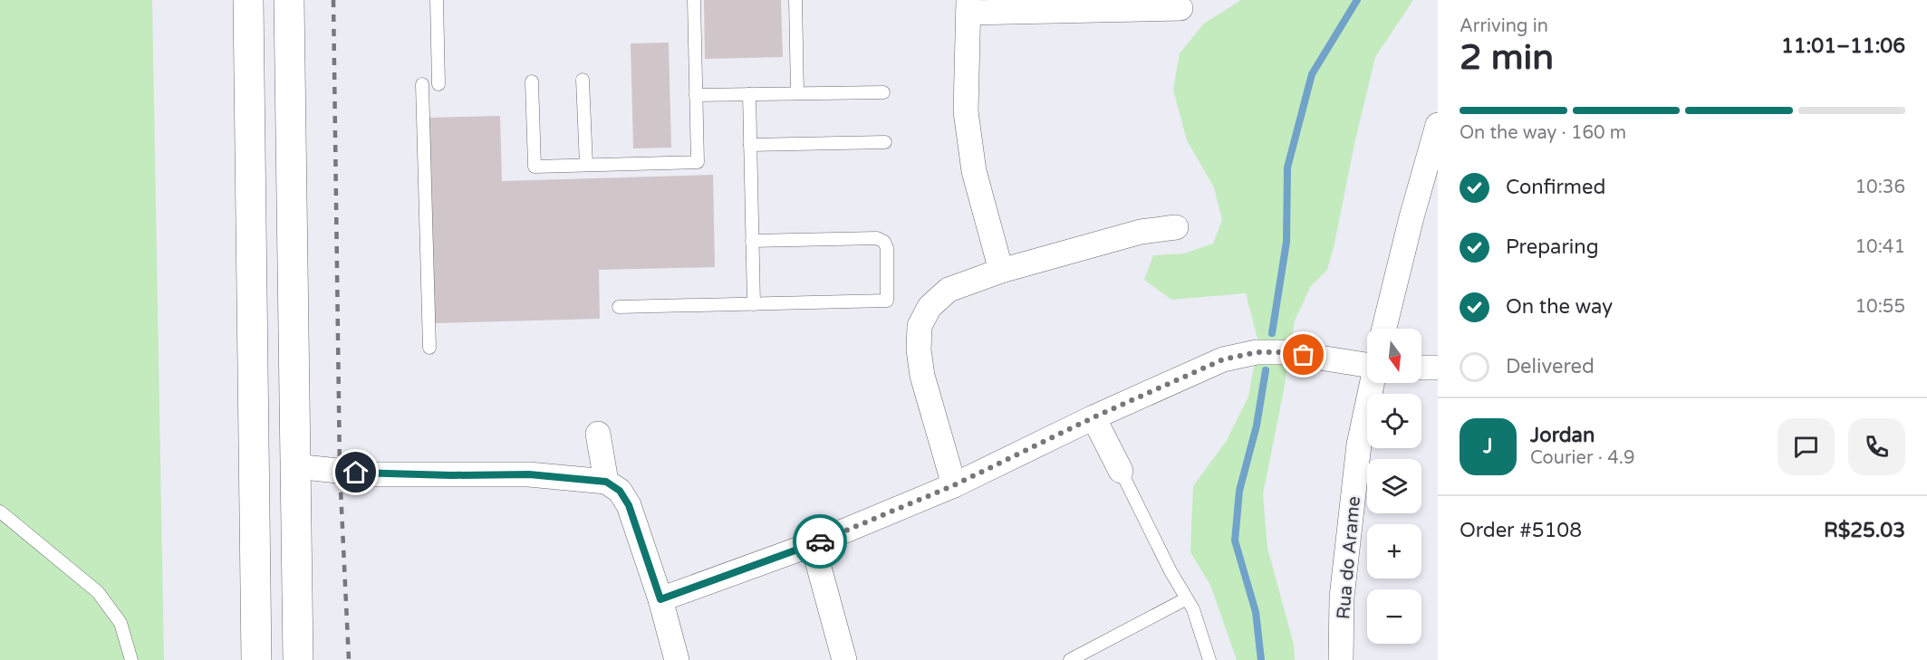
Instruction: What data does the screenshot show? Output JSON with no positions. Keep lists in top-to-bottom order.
{
  "streets": {
    "street": ["Rua do Arame"]
  },
  "north": "bottom",
  "page": {
    "heading": ["2 min", "Arriving in", "11:01–11:06"],
    "panel": [
      "Jordan",
      "Courier · 4.9",
      "Order #5108",
      "R$25.03"
    ],
    "bar": "On the way · 160 m",
    "list": [
      ["Confirmed", "10:36"],
      ["Preparing", "10:41"],
      ["On the way", "10:55"],
      "Delivered"
    ],
    "map_buttons": ["+", "−"],
    "round": "J"
  }
}
